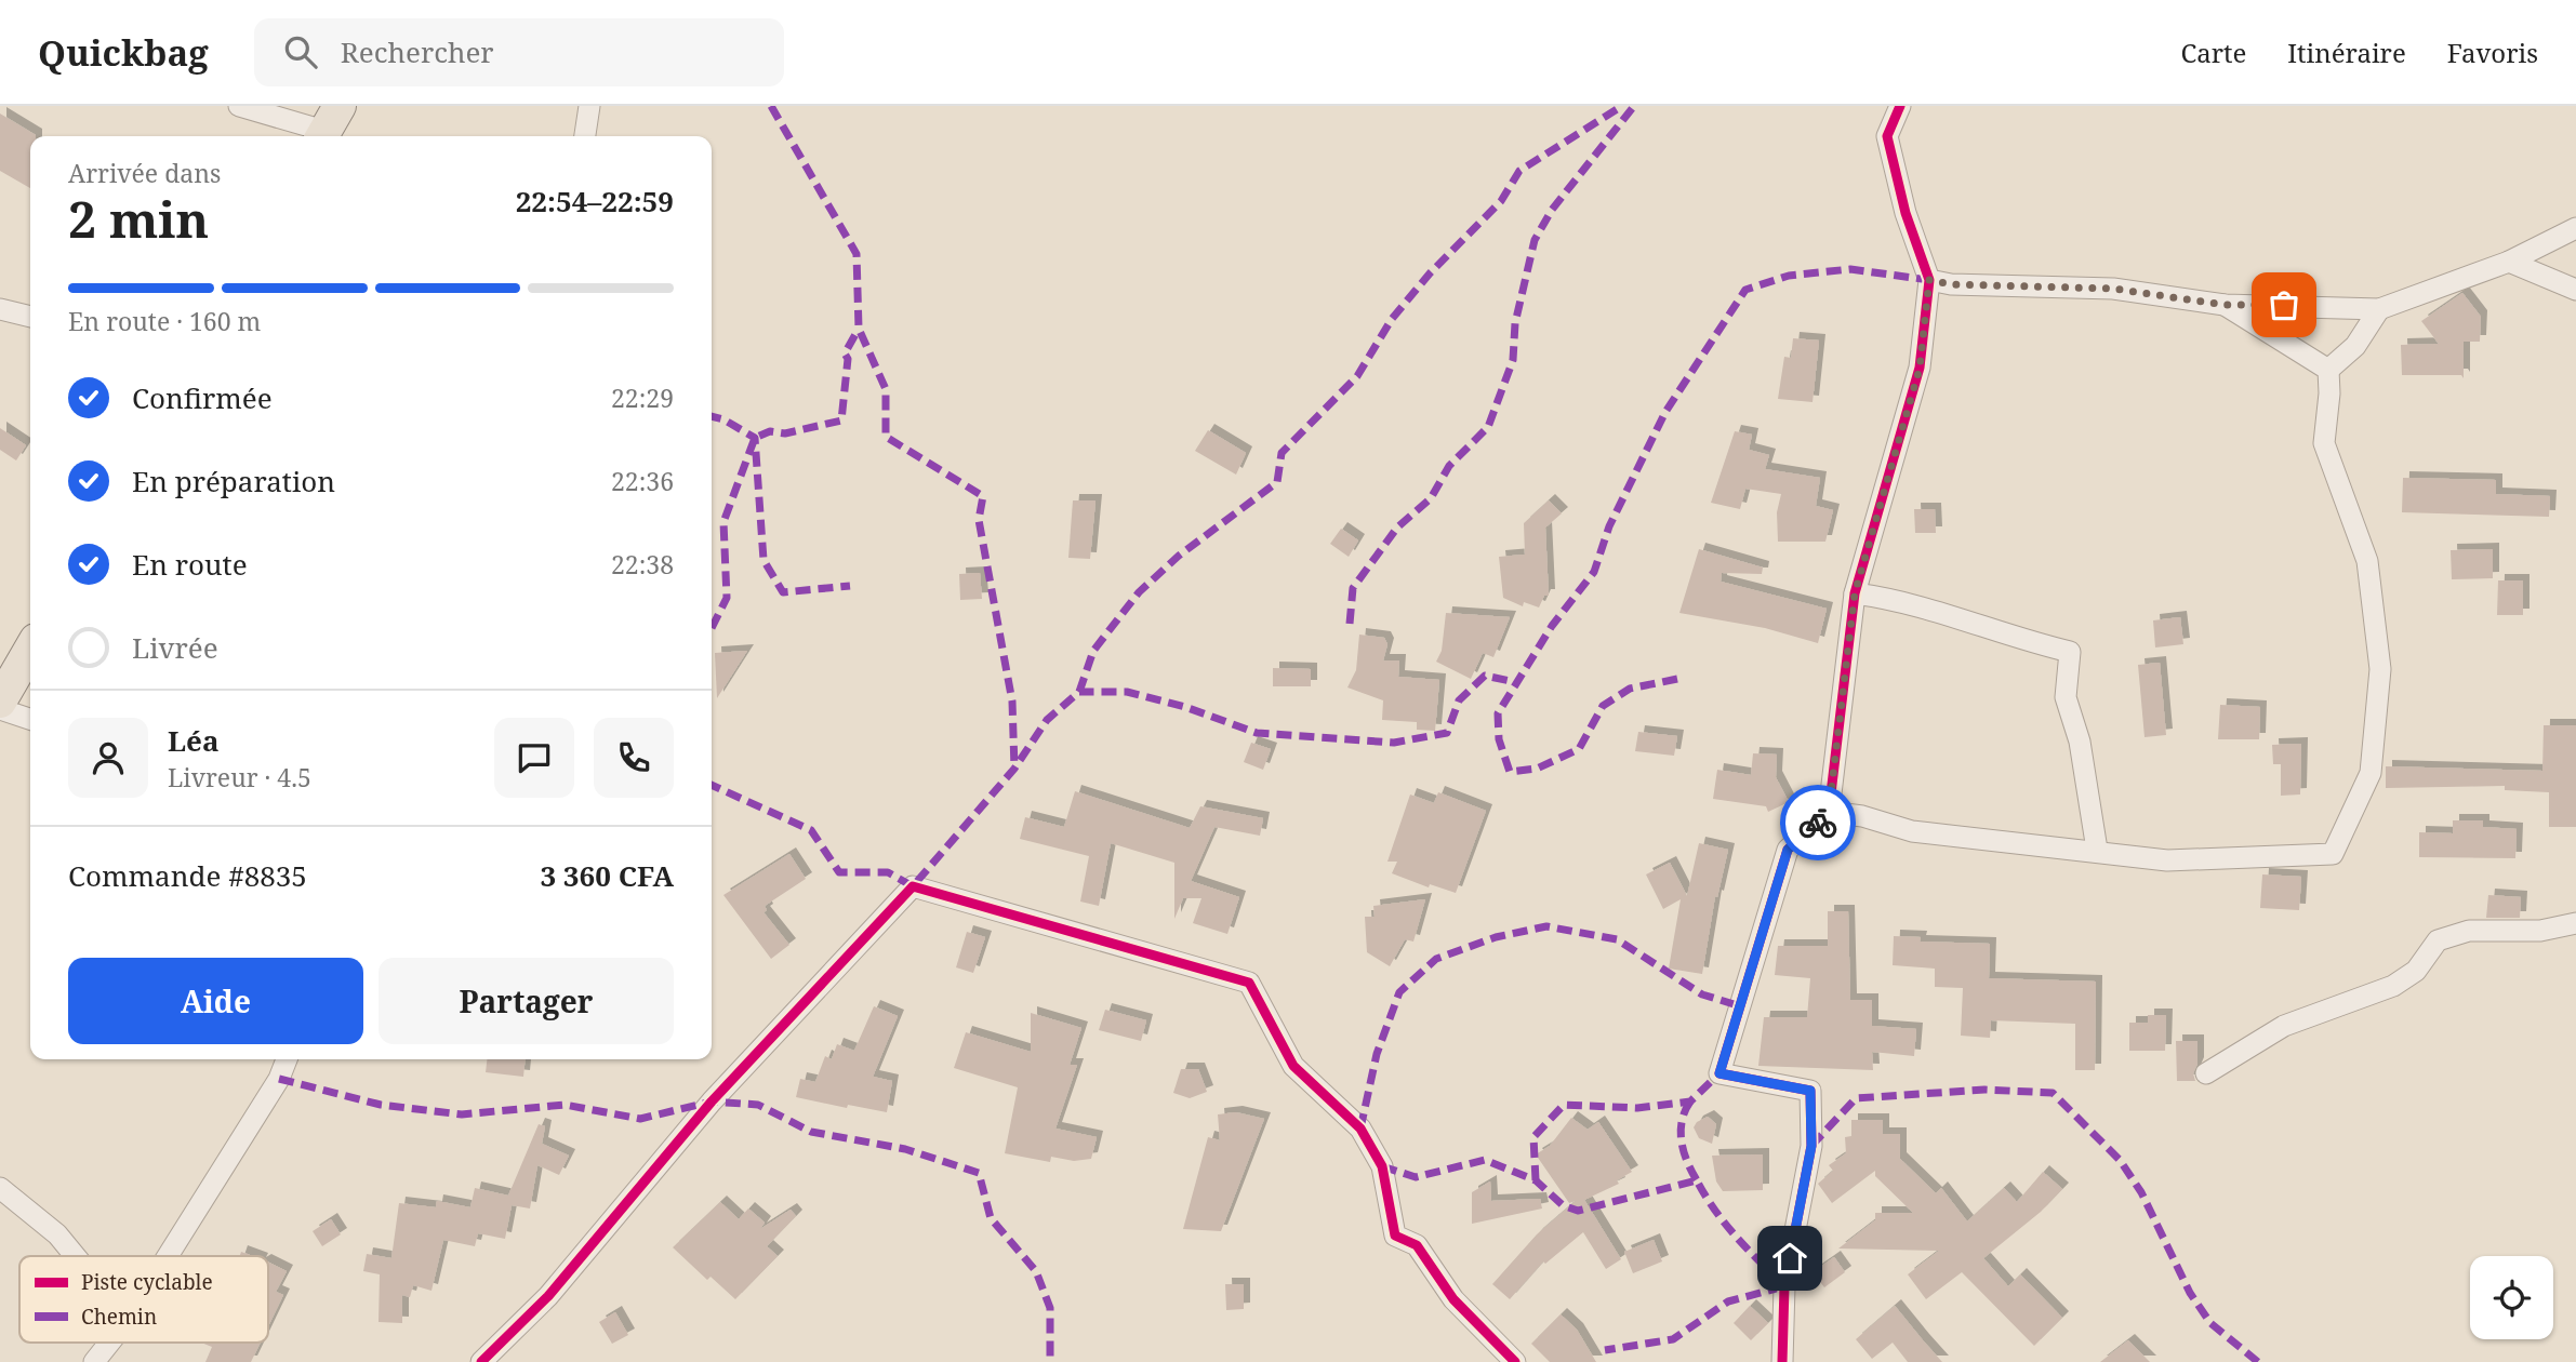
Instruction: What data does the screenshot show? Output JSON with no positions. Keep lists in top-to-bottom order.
{
  "legend": ["Piste cyclable", "Chemin"],
  "page": {
    "header": "Quickbag",
    "search": "Rechercher",
    "nav": ["Carte", "Itinéraire", "Favoris"],
    "heading": ["2 min", "Arrivée dans", "22:54–22:59"],
    "panel": [
      "Léa",
      "Livreur · 4.5",
      "Commande #8835",
      "3 360 CFA"
    ],
    "bar": "En route · 160 m",
    "list": [
      ["Confirmée", "22:29"],
      ["En préparation", "22:36"],
      ["En route", "22:38"],
      "Livrée"
    ],
    "buttons": ["Aide", "Partager"]
  }
}
